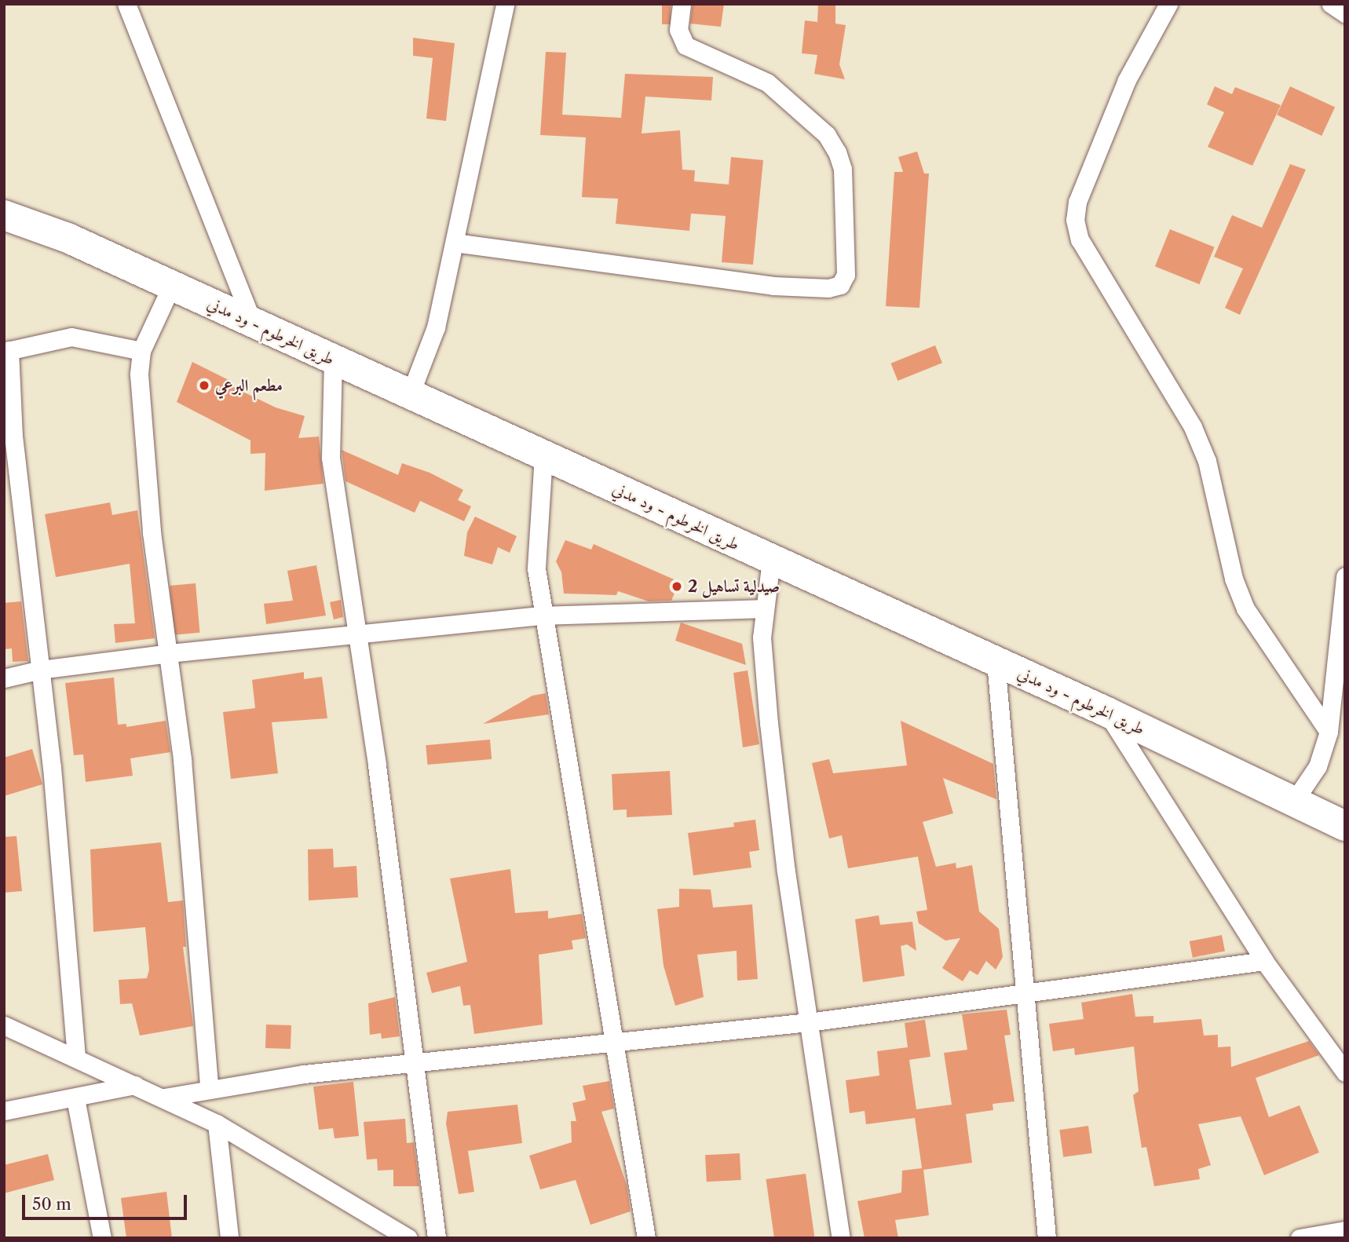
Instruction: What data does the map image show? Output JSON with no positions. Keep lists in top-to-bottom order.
{
  "streets": {
    "highway": ["طريق الخرطوم - ود مدني"]
  },
  "places": ["مطعم البرعي", "صيدلية تساهيل 2"],
  "scale_bar": "50 m"
}
